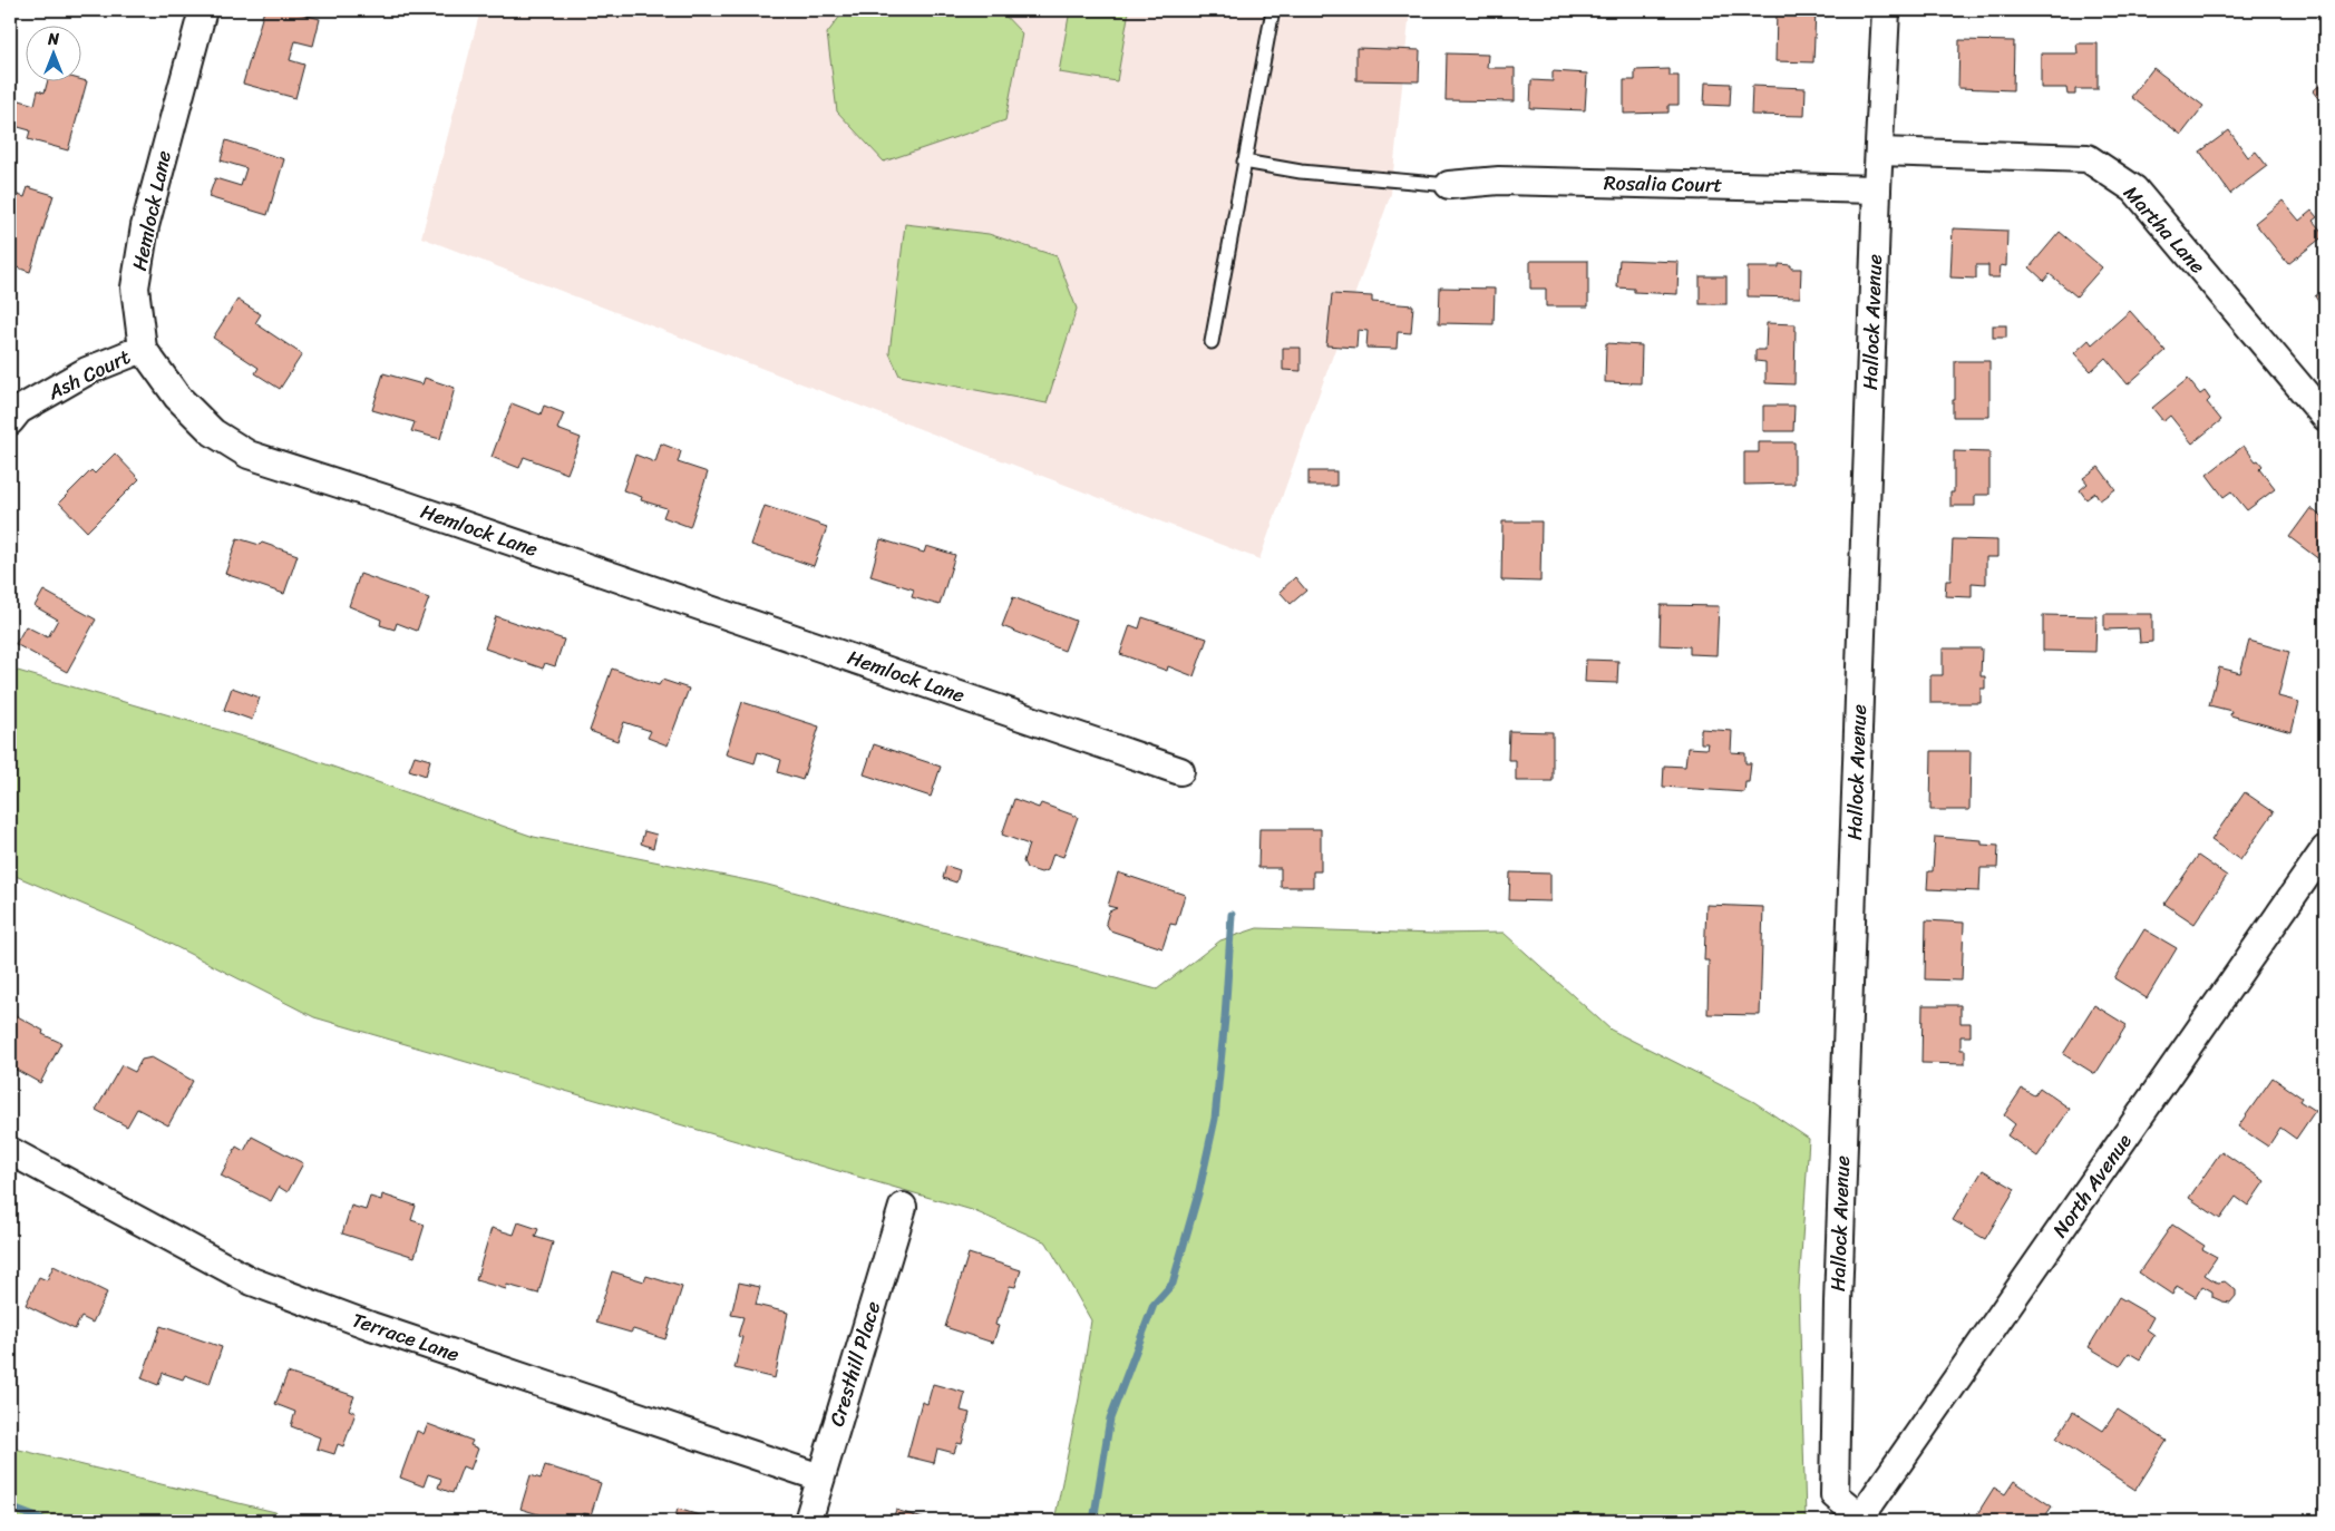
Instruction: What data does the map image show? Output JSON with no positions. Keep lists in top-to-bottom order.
{
  "streets": {
    "street": [
      "Rosalia Court",
      "Hemlock Lane",
      "Martha Lane",
      "Hallock Avenue",
      "Ash Court",
      "North Avenue",
      "Terrace Lane",
      "Cresthill Place"
    ]
  },
  "crossings": [
    ["Rosalia Court", "Hallock Avenue"],
    ["Hemlock Lane", "Ash Court"],
    ["Martha Lane", "Hallock Avenue"],
    ["Hallock Avenue", "North Avenue"],
    ["Terrace Lane", "Cresthill Place"]
  ],
  "north": "top"
}
